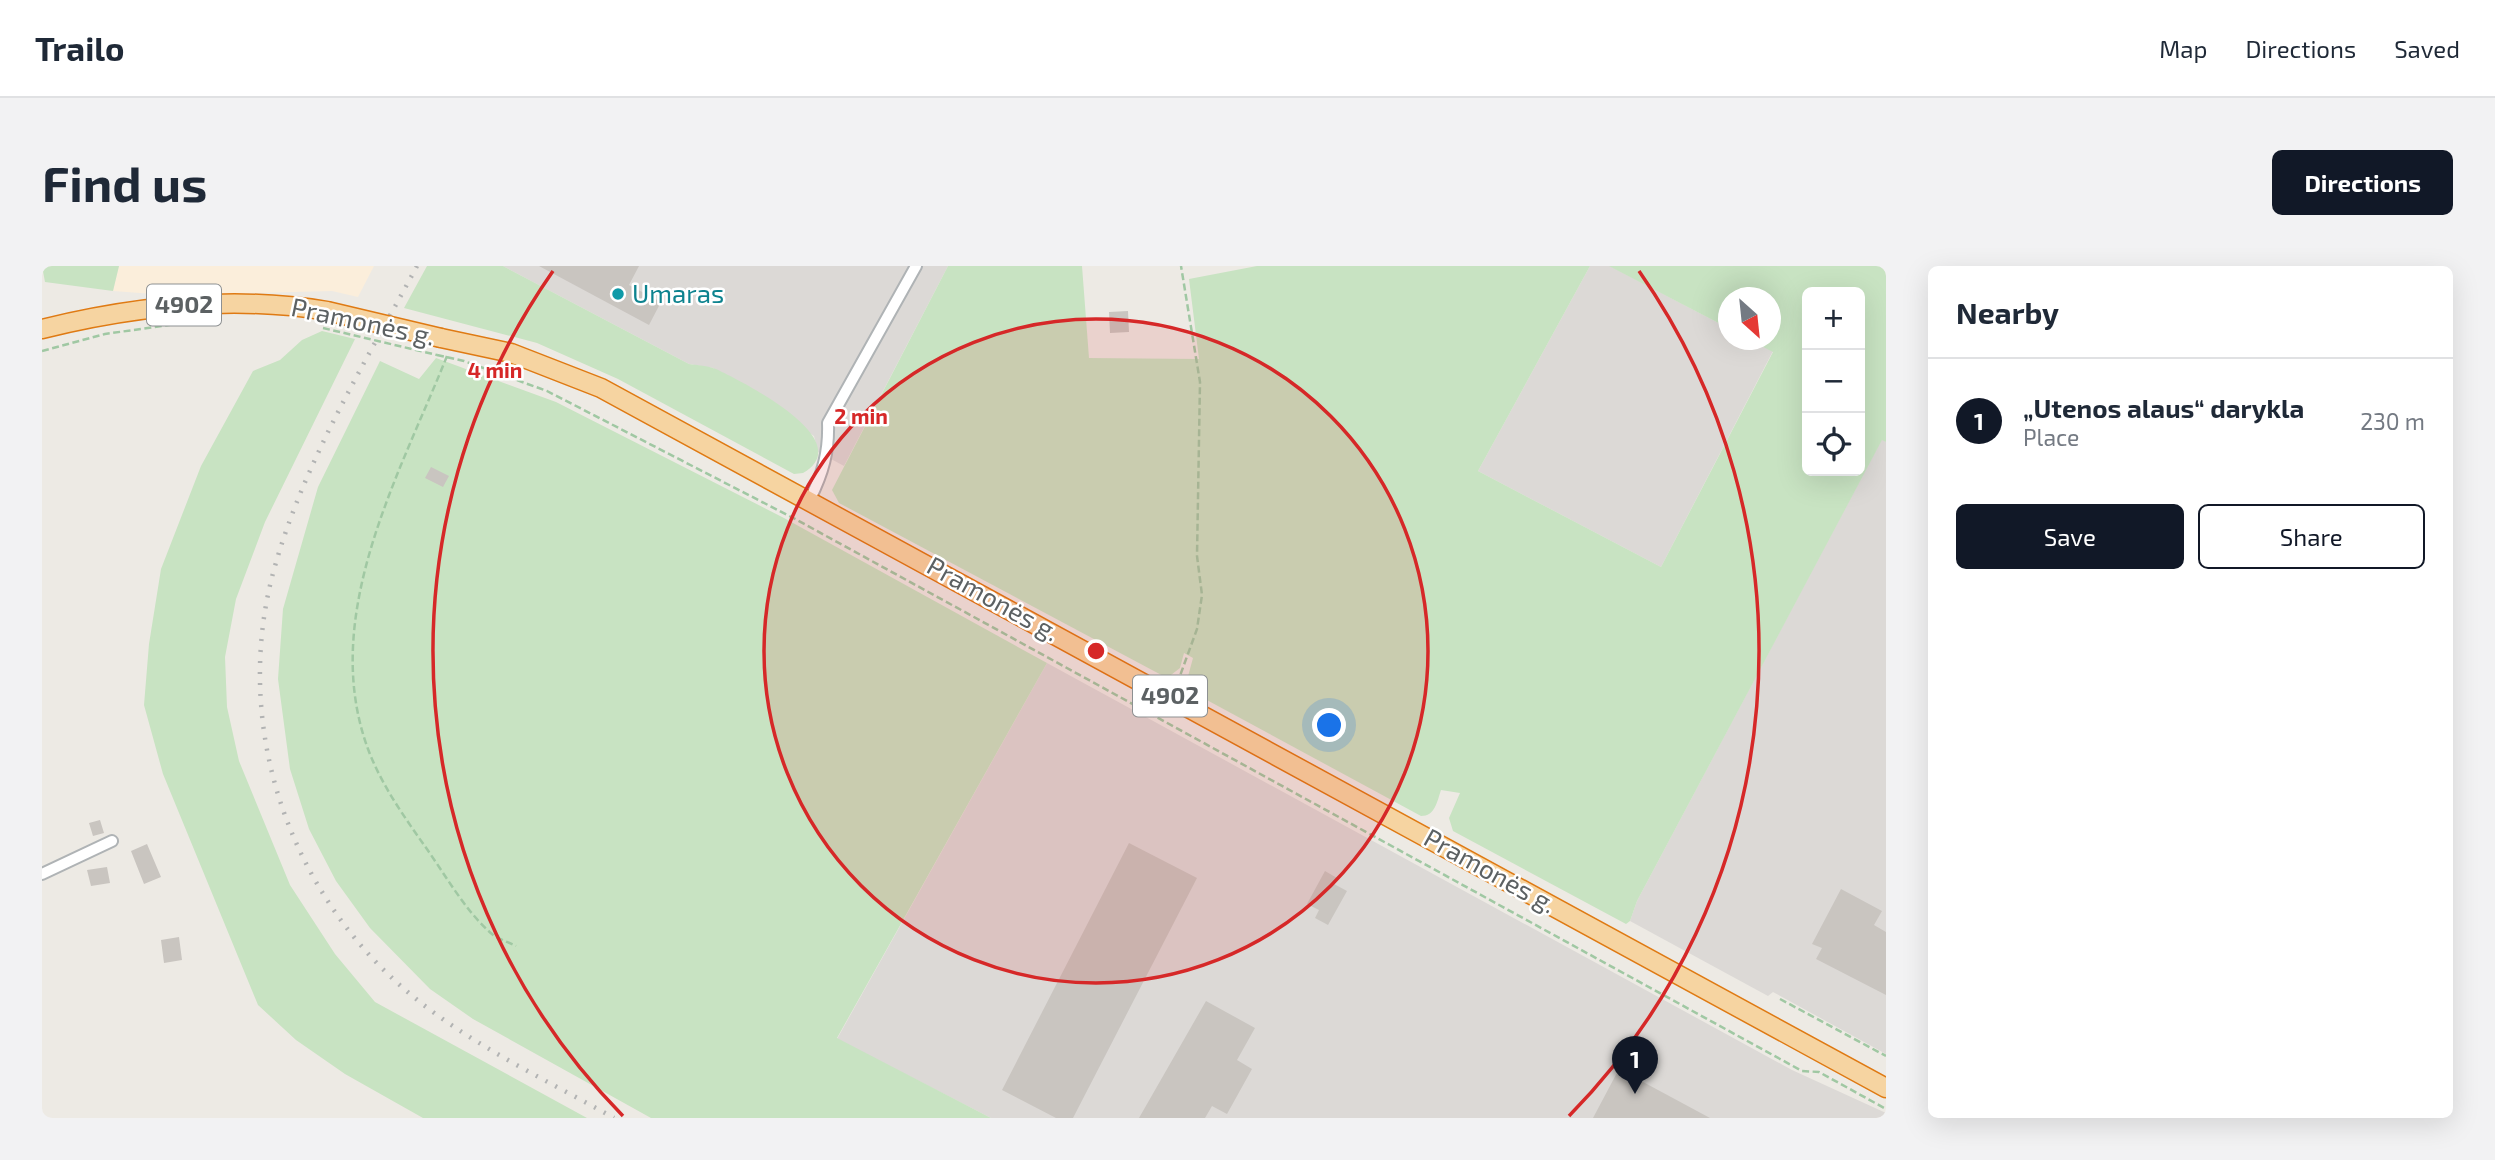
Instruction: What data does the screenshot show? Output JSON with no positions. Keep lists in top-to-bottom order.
{
  "streets": {
    "highway": ["4902", "Pramonės g."]
  },
  "places": ["Umaras"],
  "north": "bottom right",
  "page": {
    "header": "Trailo",
    "nav": ["Map", "Directions", "Saved"],
    "buttons": [
      "Directions",
      ["Save", "Share"]
    ],
    "title": "Find us",
    "heading": "Nearby",
    "map_buttons": ["+", "−"],
    "list": [
      {
        "mark": "1",
        "name": "„Utenos alaus“ darykla",
        "note": "Place",
        "value": "230 m"
      }
    ],
    "pins": "1"
  },
  "rings": ["4 min", "2 min"]
}
